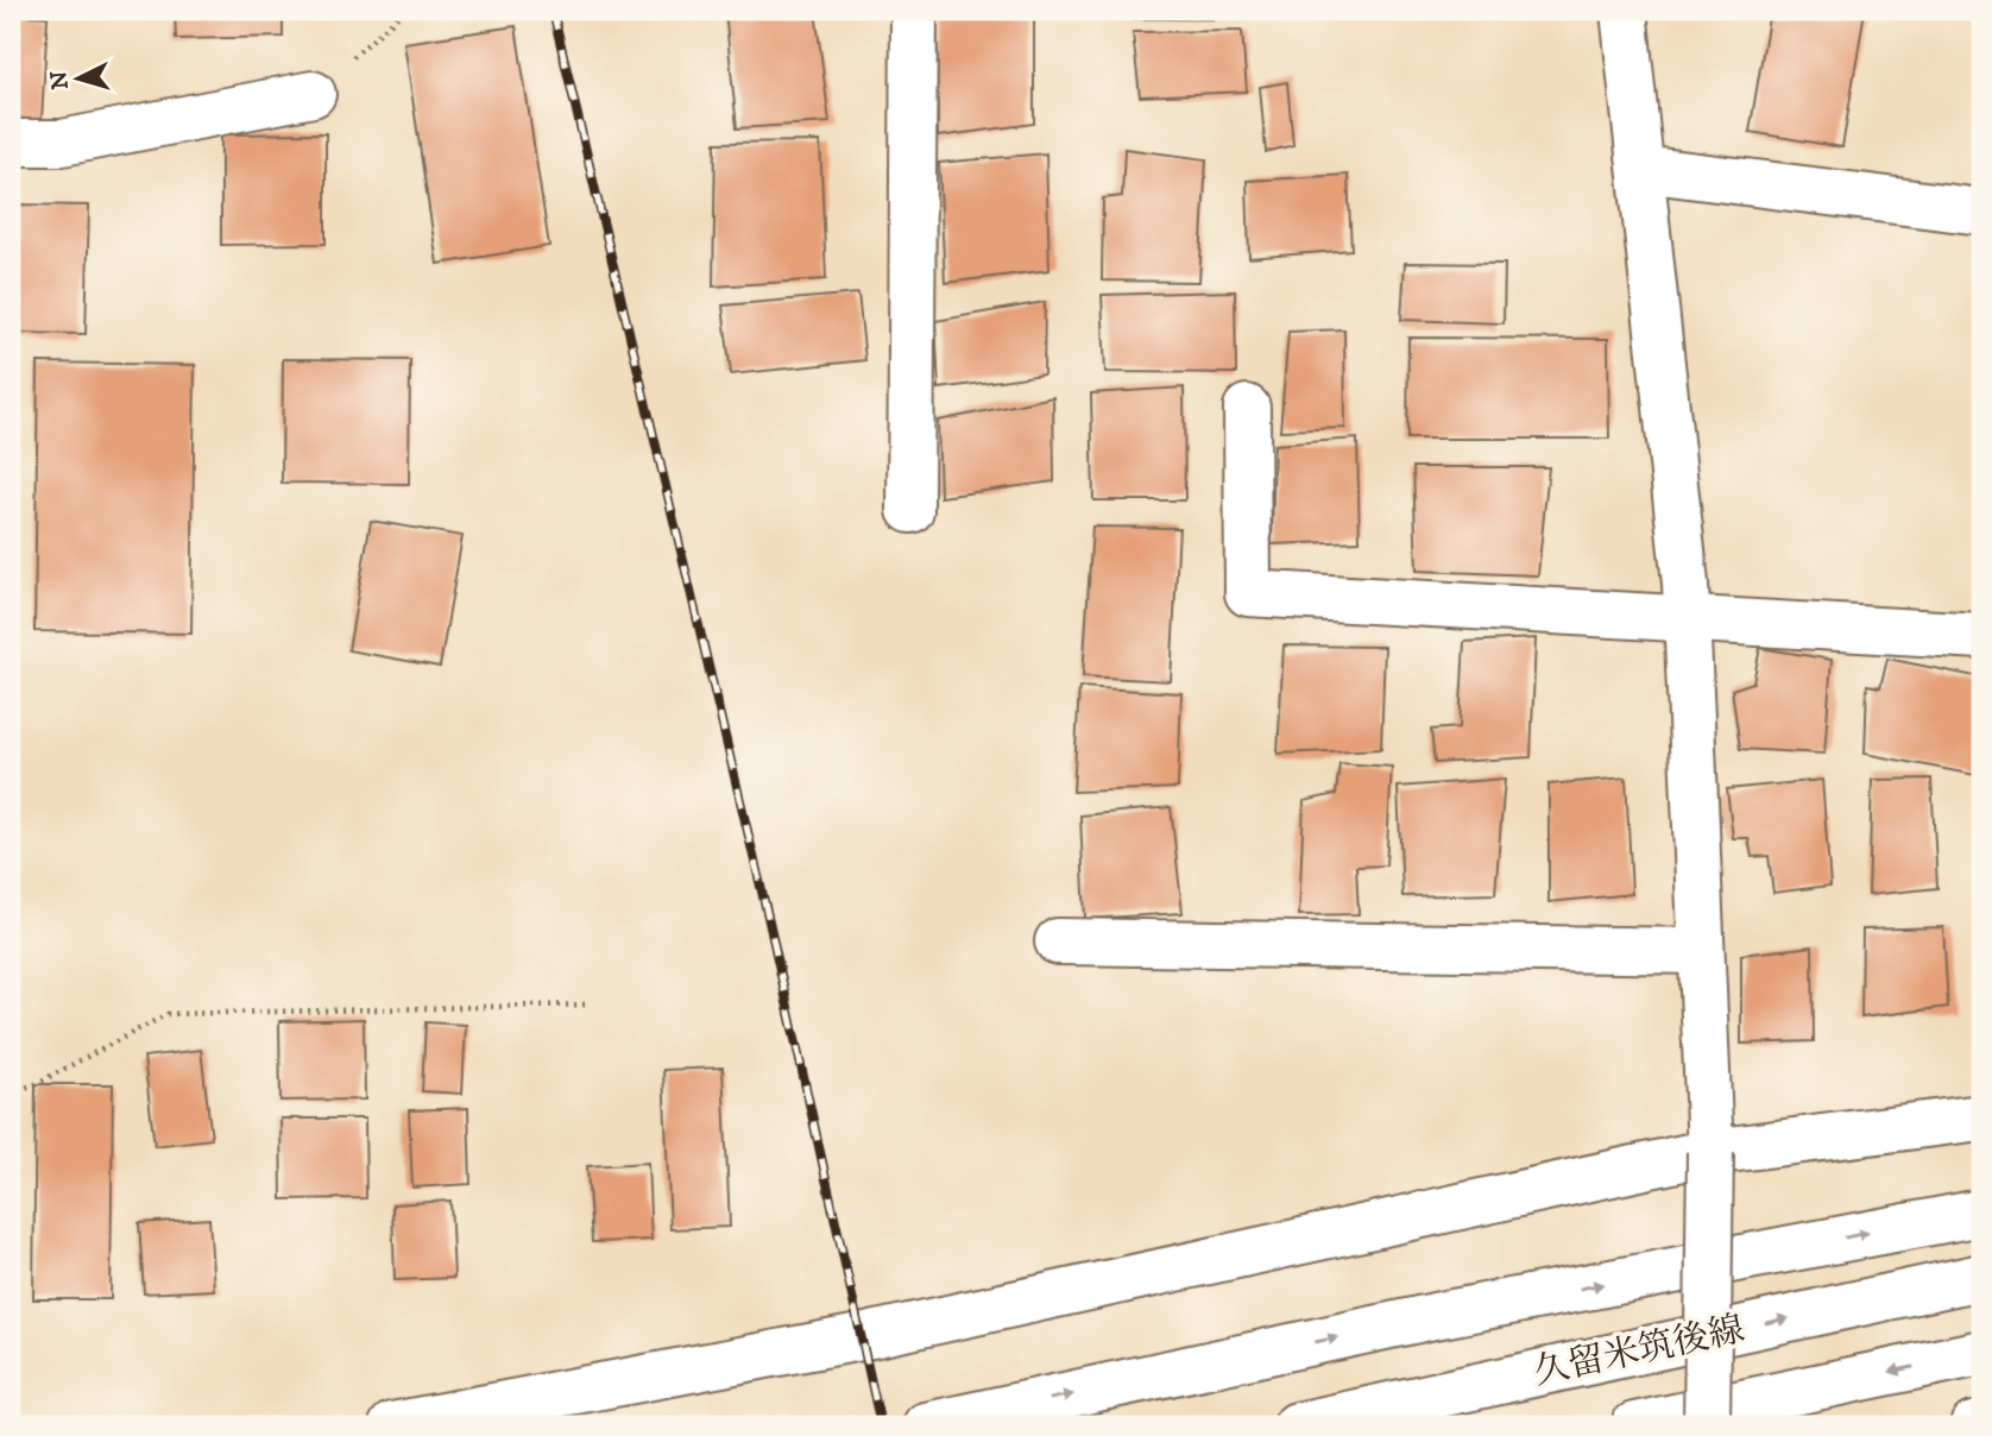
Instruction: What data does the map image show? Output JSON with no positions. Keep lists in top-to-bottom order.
{
  "streets": {
    "street": ["久留米筑後線"]
  },
  "north": "left"
}
